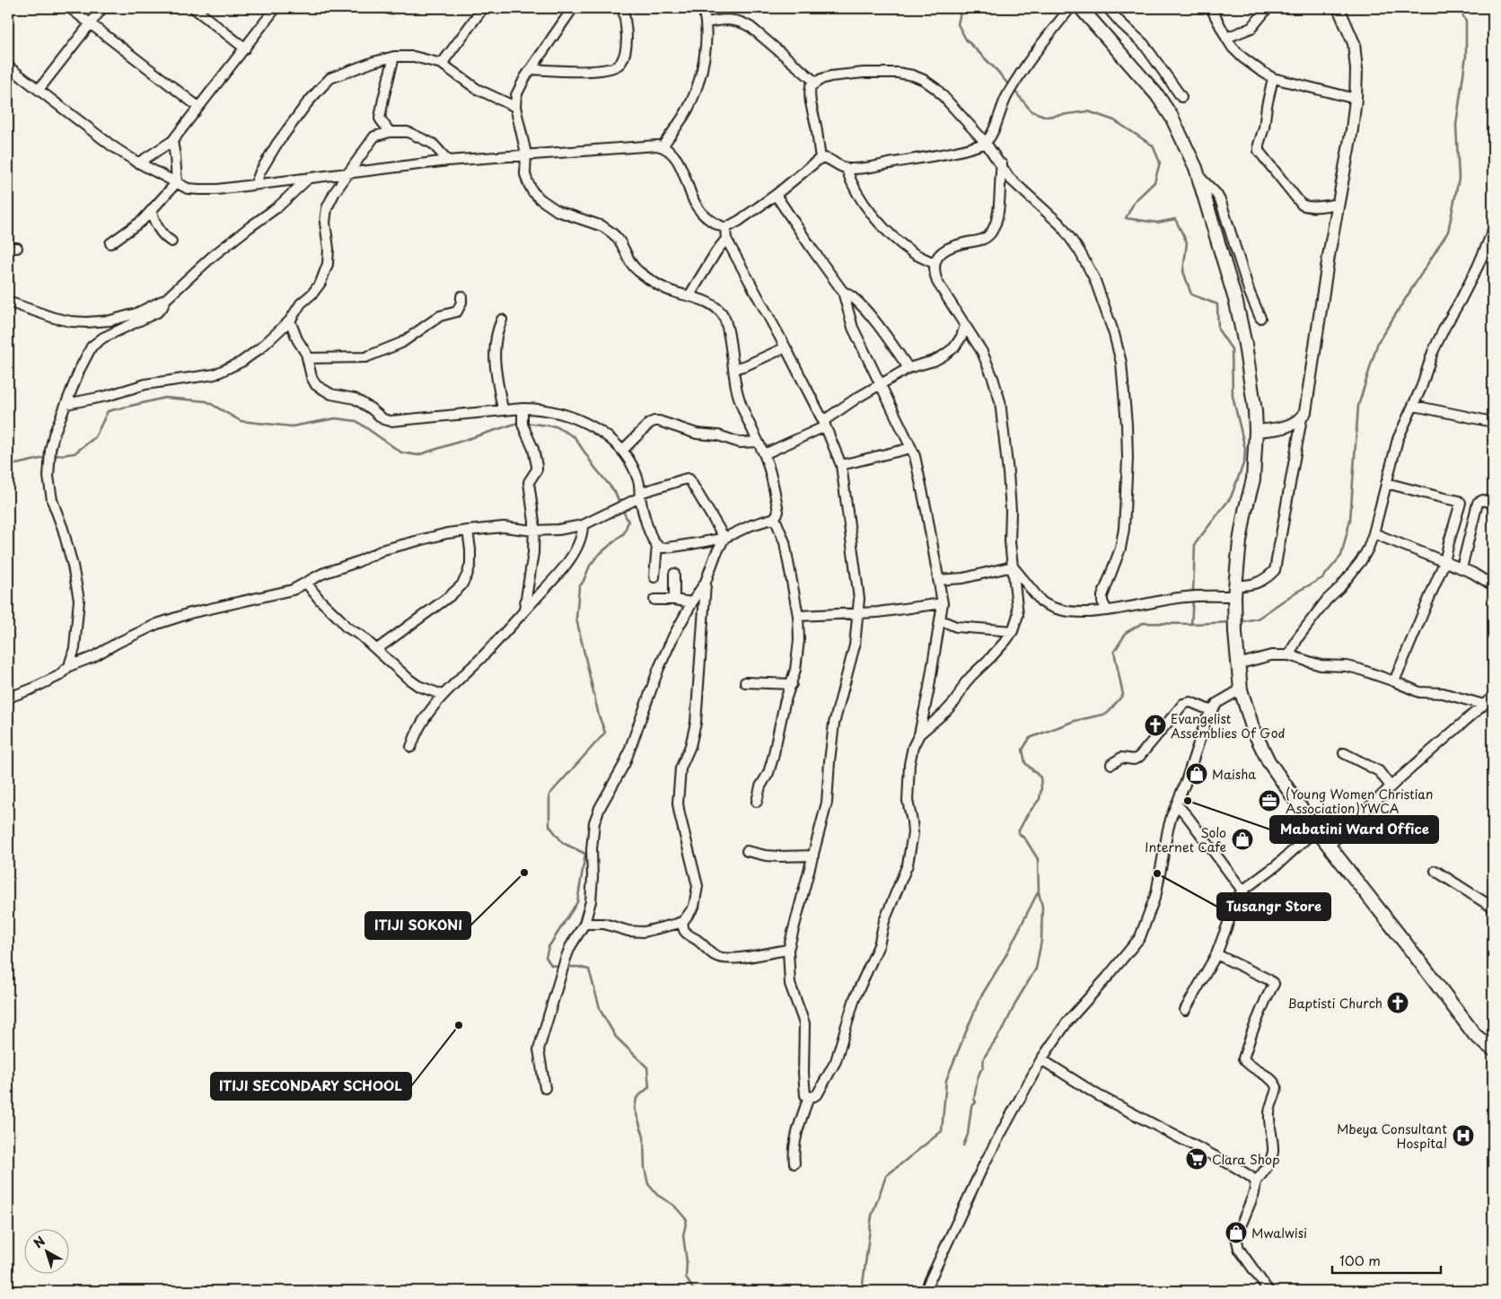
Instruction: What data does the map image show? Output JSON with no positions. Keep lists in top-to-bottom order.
{
  "places": {
    "church": ["Evangelist Assemblies Of God", "Baptisti Church"],
    "shop": ["Maisha", "Solo Internet Cafe", "Mwalwisi"],
    "other": [
      "Mabatini Ward Office",
      "ITIJI SOKONI",
      "Tusangr Store",
      "ITIJI SECONDARY SCHOOL"
    ],
    "office": ["(Young Women Christian Association)YWCA"],
    "hospital": ["Mbeya Consultant Hospital"],
    "supermarket": ["Clara Shop"]
  },
  "scale_bar": "100 m",
  "north": "top left"
}
